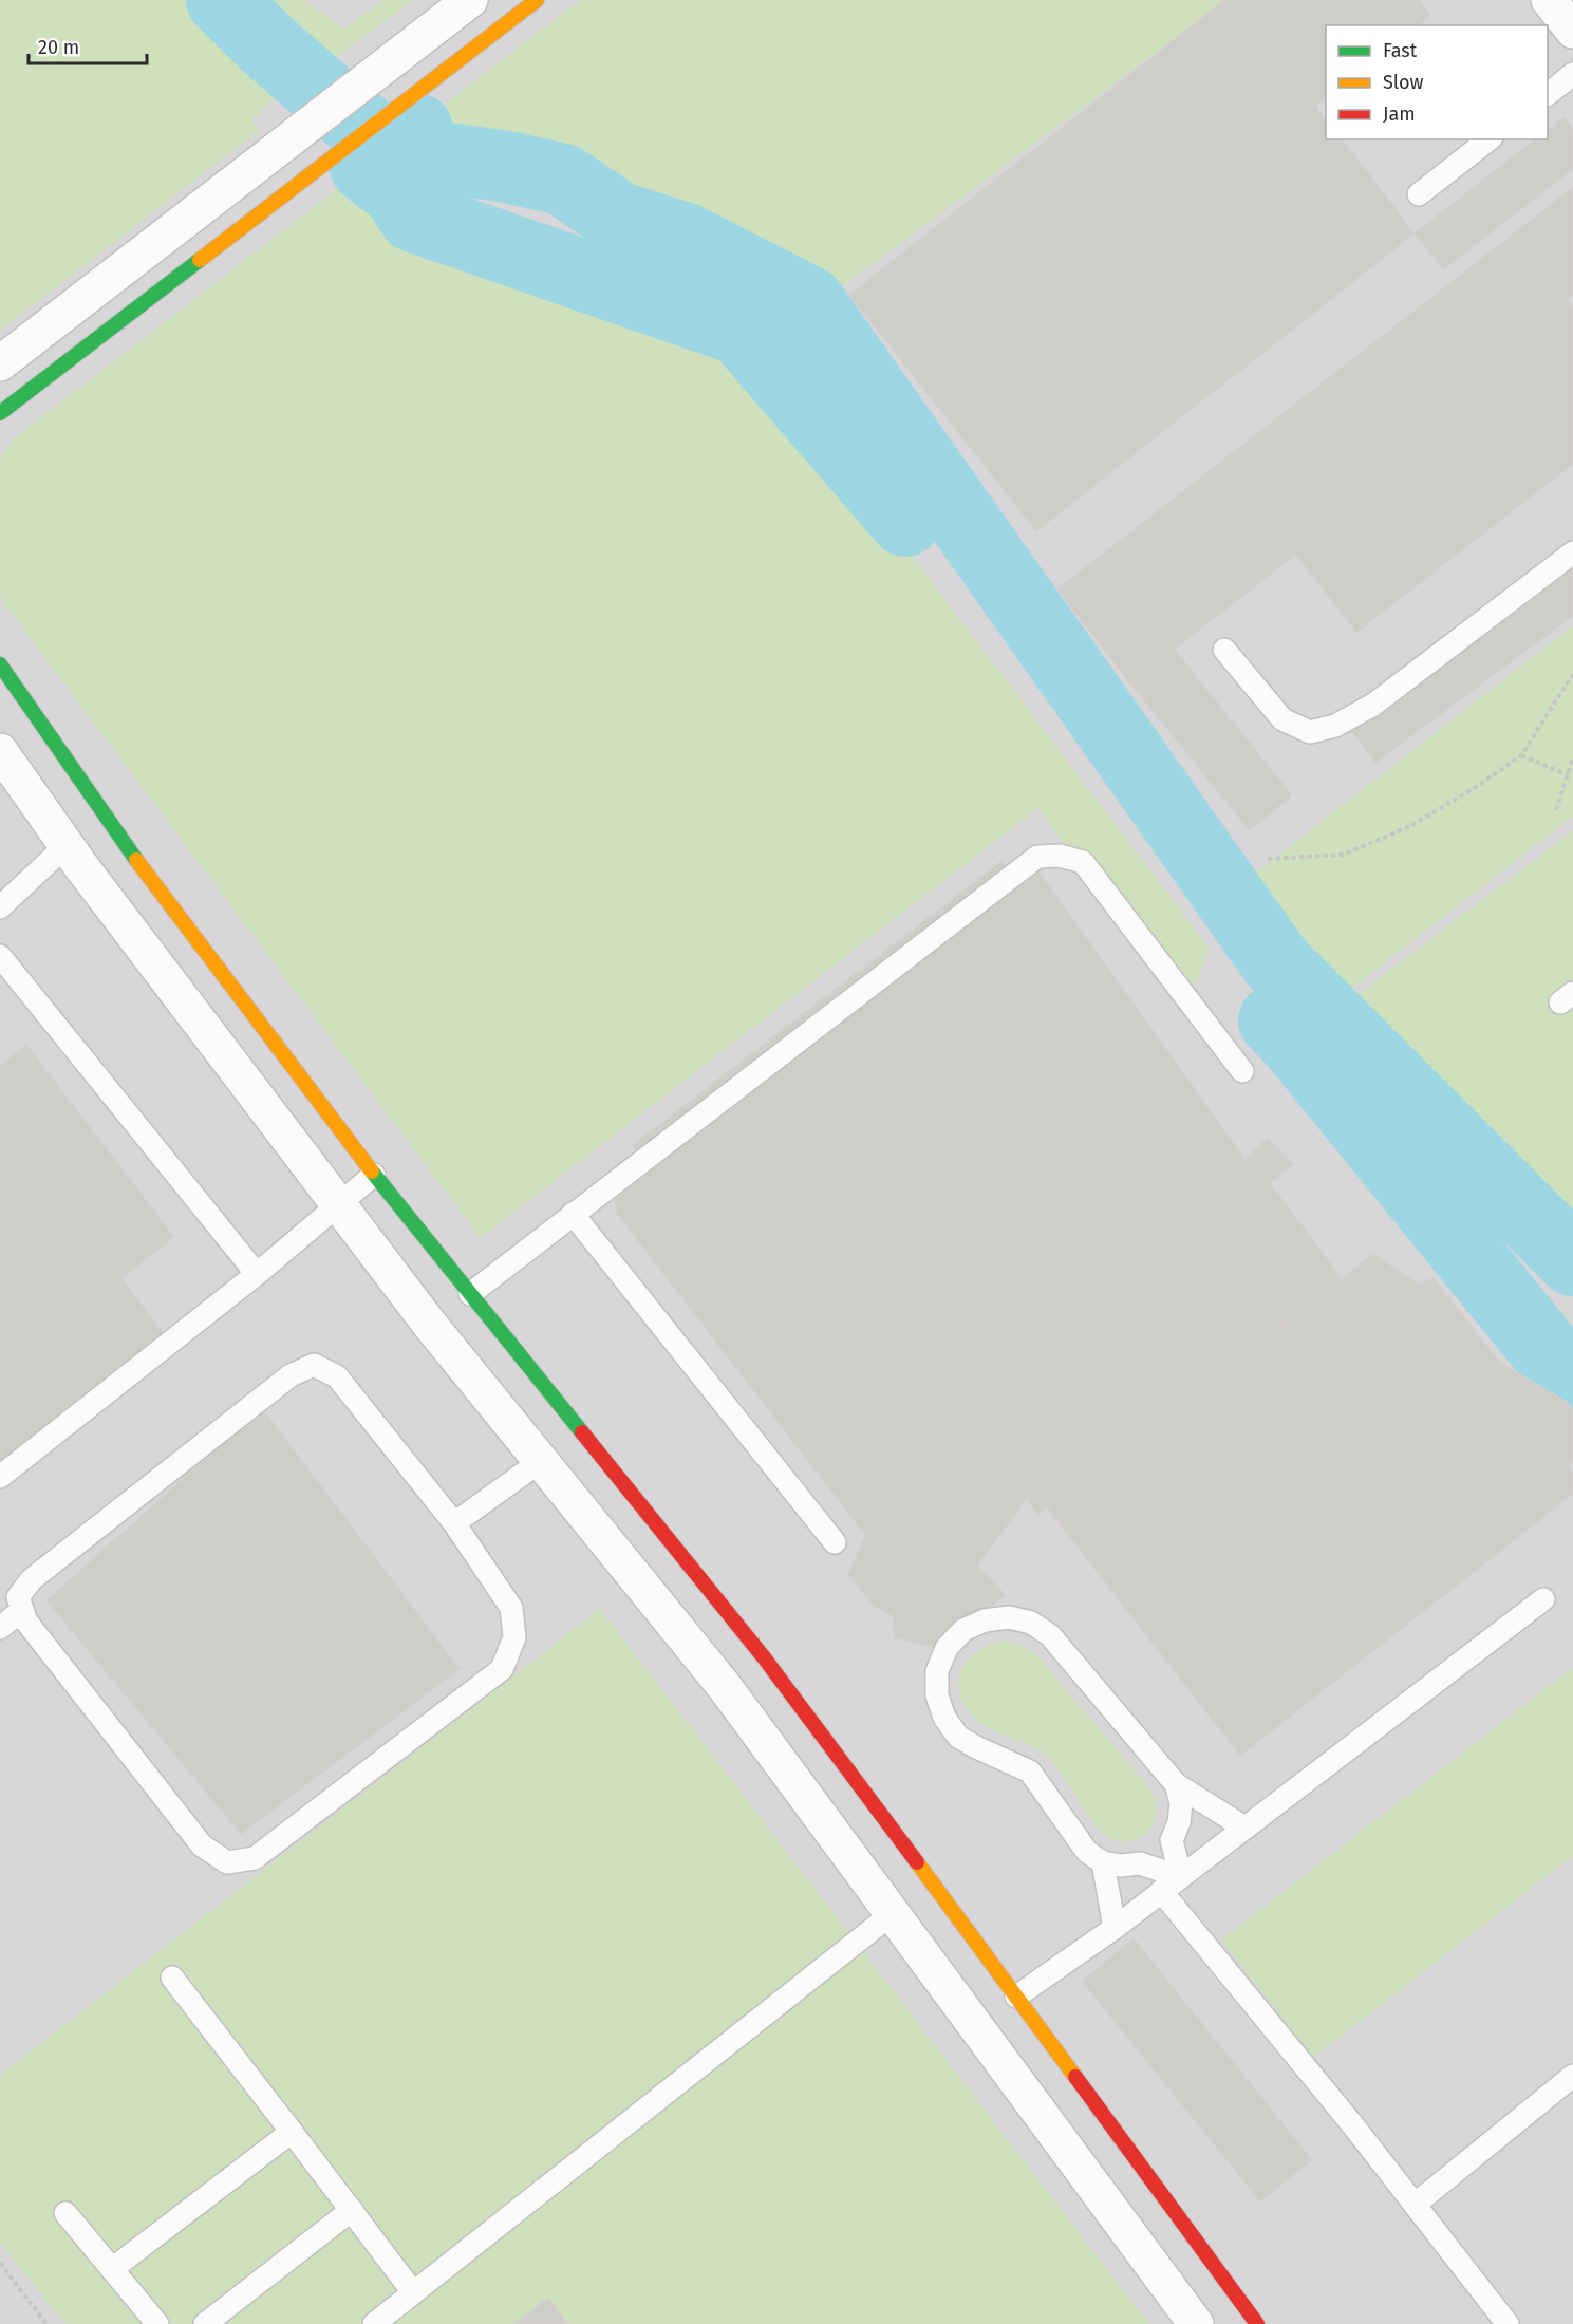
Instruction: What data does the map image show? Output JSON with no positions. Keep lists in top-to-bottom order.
{
  "legend": ["Fast", "Slow", "Jam"],
  "scale_bar": "20 m"
}
